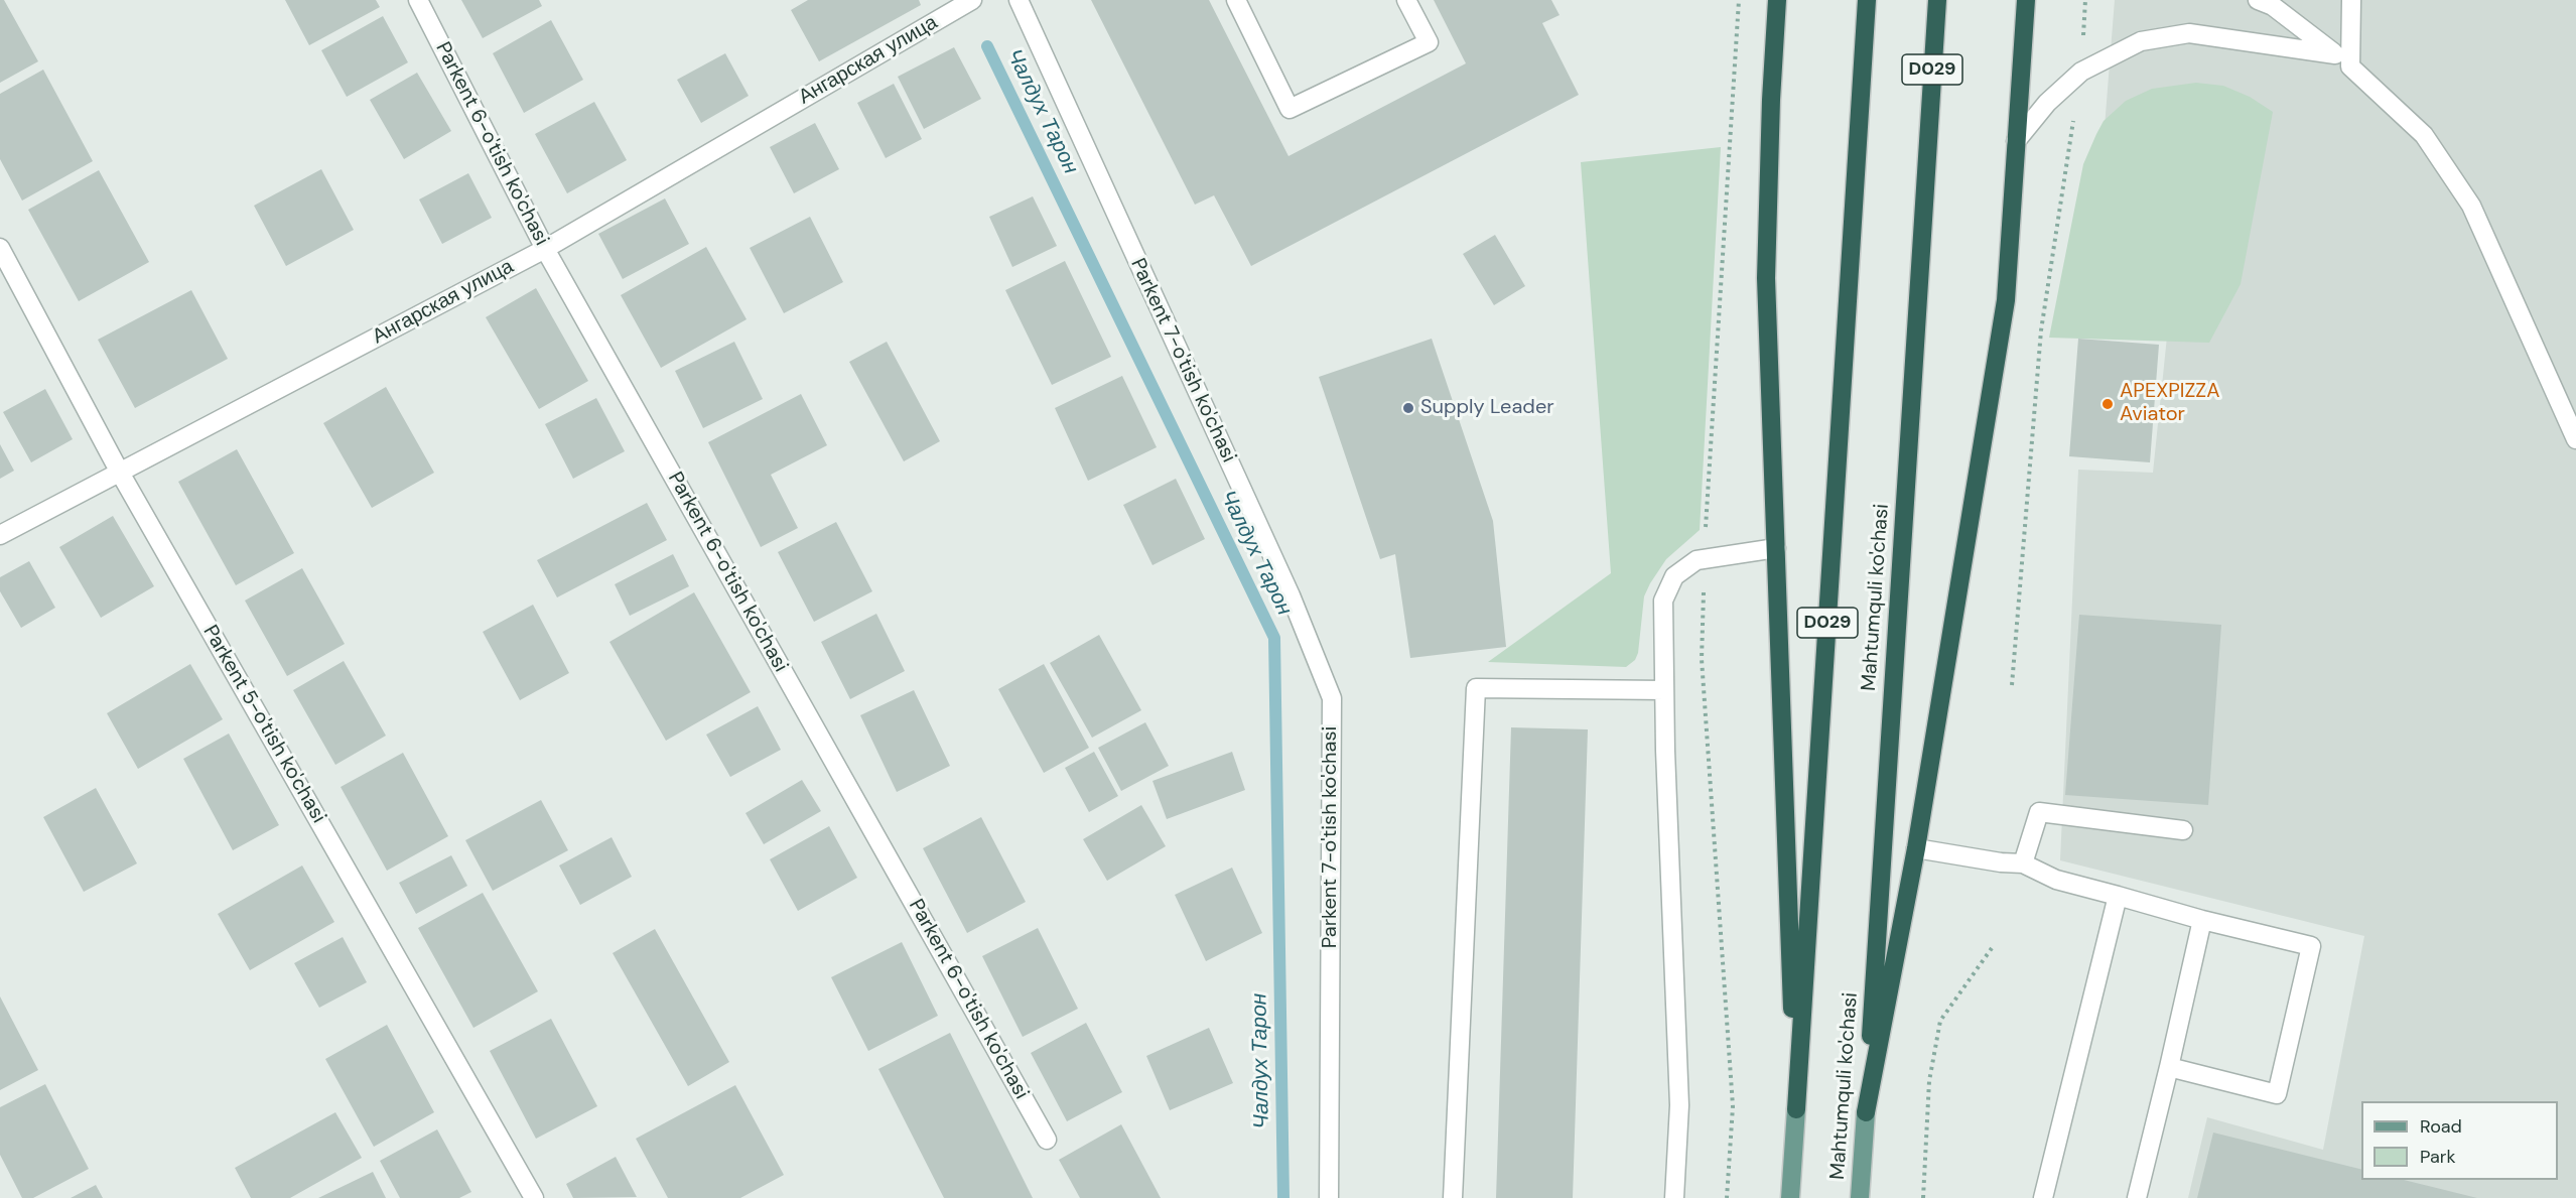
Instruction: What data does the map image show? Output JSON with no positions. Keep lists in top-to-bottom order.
{
  "streets": {
    "highway": ["D029", "Mahtumquli ko'chasi"],
    "street": [
      "Ангарская улица",
      "Parkent 6-o'tish ko'chasi",
      "Parkent 7-o'tish ko'chasi",
      "Parkent 5-o'tish ko'chasi"
    ]
  },
  "crossings": [
    ["Ангарская улица", "Parkent 6-o'tish ko'chasi"],
    ["Ангарская улица", "Parkent 5-o'tish ko'chasi"]
  ],
  "water": ["Чалдух Тарон"],
  "places": ["APEXPIZZA Aviator", "Supply Leader"],
  "legend": ["Road", "Park"]
}
